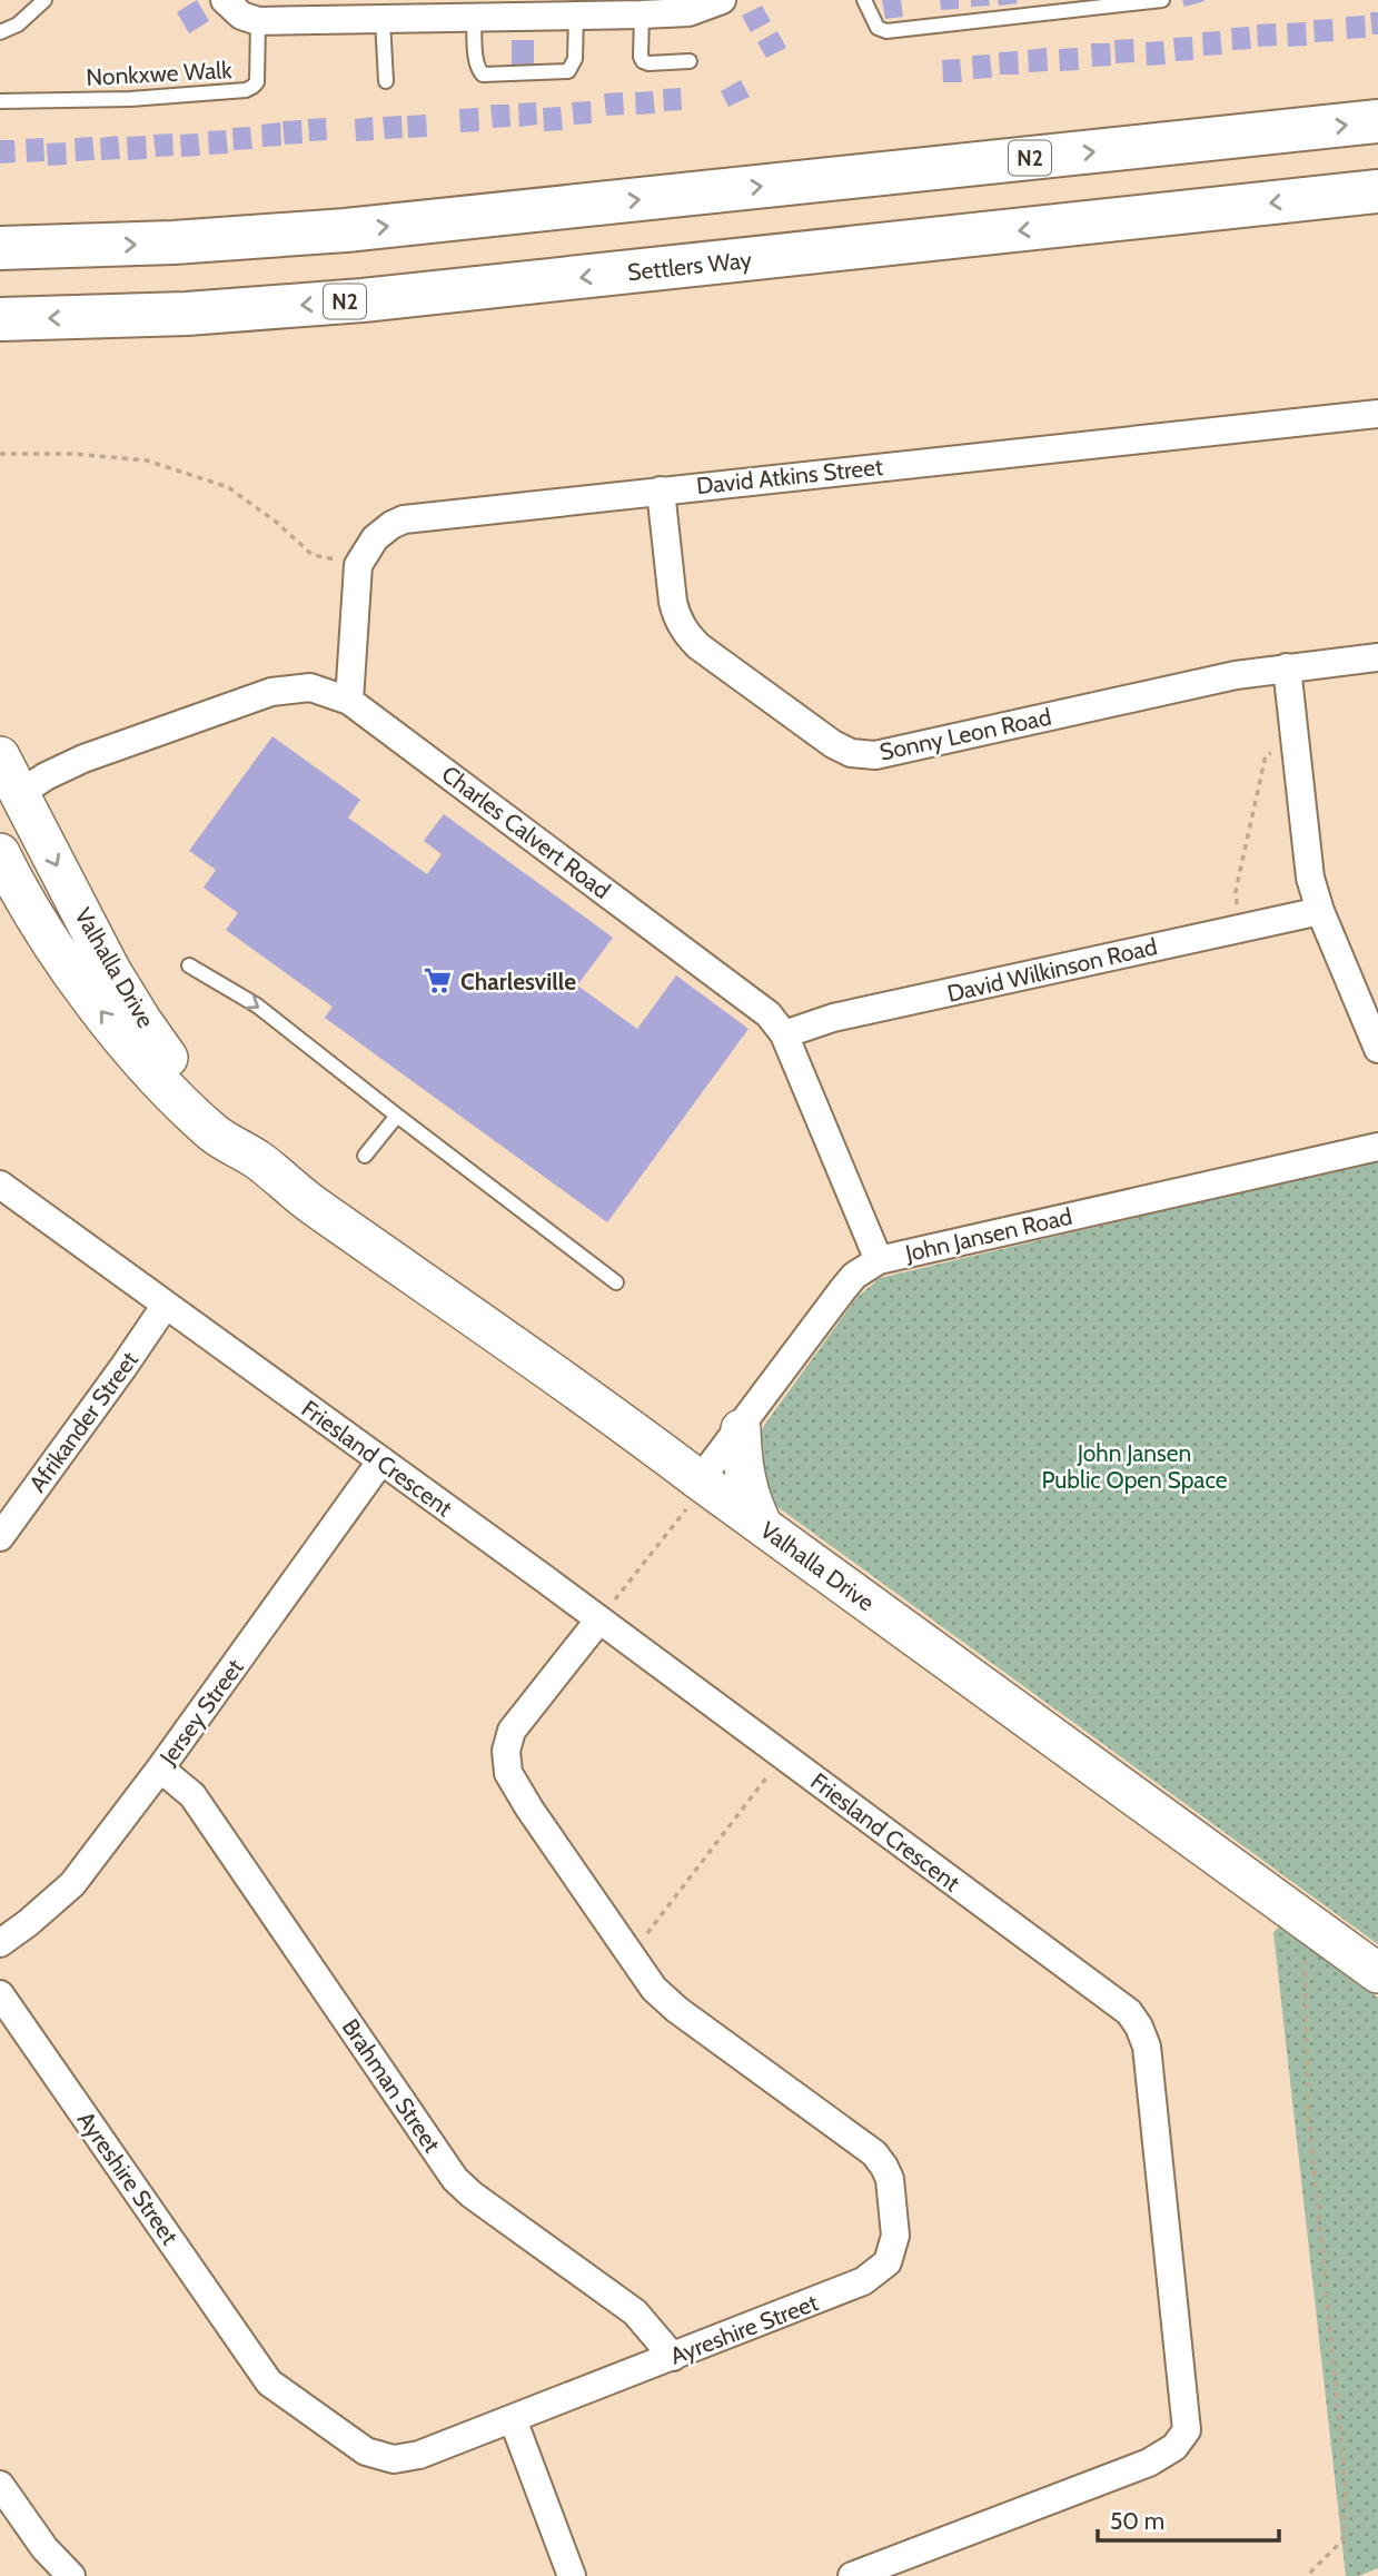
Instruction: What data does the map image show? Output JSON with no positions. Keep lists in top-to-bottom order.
{
  "streets": {
    "highway": ["N2", "Settlers Way"],
    "main road": ["Valhalla Drive"],
    "street": [
      "David Atkins Street",
      "Sonny Leon Road",
      "Charles Calvert Road",
      "David Wilkinson Road",
      "John Jansen Road",
      "Afrikander Street",
      "Friesland Crescent",
      "Jersey Street",
      "Brahman Street",
      "Ayreshire Street"
    ],
    "lane": ["Nonkxwe Walk"]
  },
  "crossings": [
    ["David Atkins Street", "Sonny Leon Road"],
    ["Charles Calvert Road", "Valhalla Drive"],
    ["Charles Calvert Road", "David Wilkinson Road"],
    ["Charles Calvert Road", "John Jansen Road"],
    ["Valhalla Drive", "John Jansen Road"],
    ["Afrikander Street", "Friesland Crescent"],
    ["Friesland Crescent", "Jersey Street"],
    ["Friesland Crescent", "Ayreshire Street"],
    ["Jersey Street", "Brahman Street"],
    ["Brahman Street", "Ayreshire Street"]
  ],
  "parks": ["John Jansen Public Open Space"],
  "places": {
    "supermarket": ["Charlesville"]
  },
  "scale_bar": "50 m"
}
